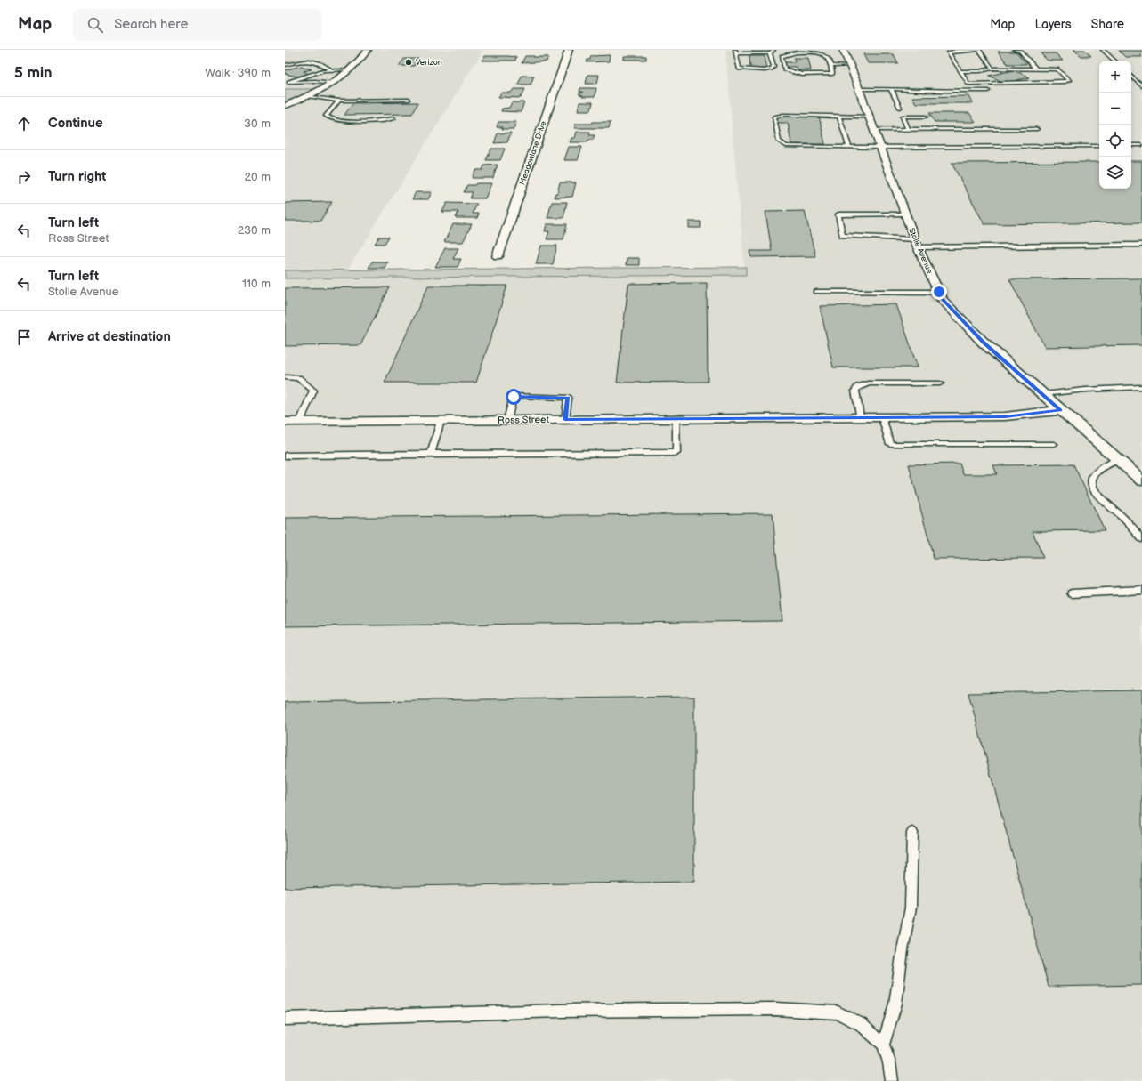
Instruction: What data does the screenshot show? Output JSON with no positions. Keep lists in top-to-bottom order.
{
  "streets": {
    "street": ["Meadowlane Drive", "Stolle Avenue", "Ross Street"]
  },
  "crossings": [
    ["Stolle Avenue", "Ross Street"]
  ],
  "places": ["Verizon"],
  "page": {
    "header": "Map",
    "search": "Search here",
    "nav": ["Map", "Layers", "Share"],
    "heading": ["5 min", "Walk · 390 m"],
    "map_buttons": ["+", "−"],
    "list": [
      ["Continue", "30 m"],
      ["Turn right", "20 m"],
      ["Turn left", "Ross Street", "230 m"],
      ["Turn left", "Stolle Avenue", "110 m"],
      "Arrive at destination"
    ]
  }
}
